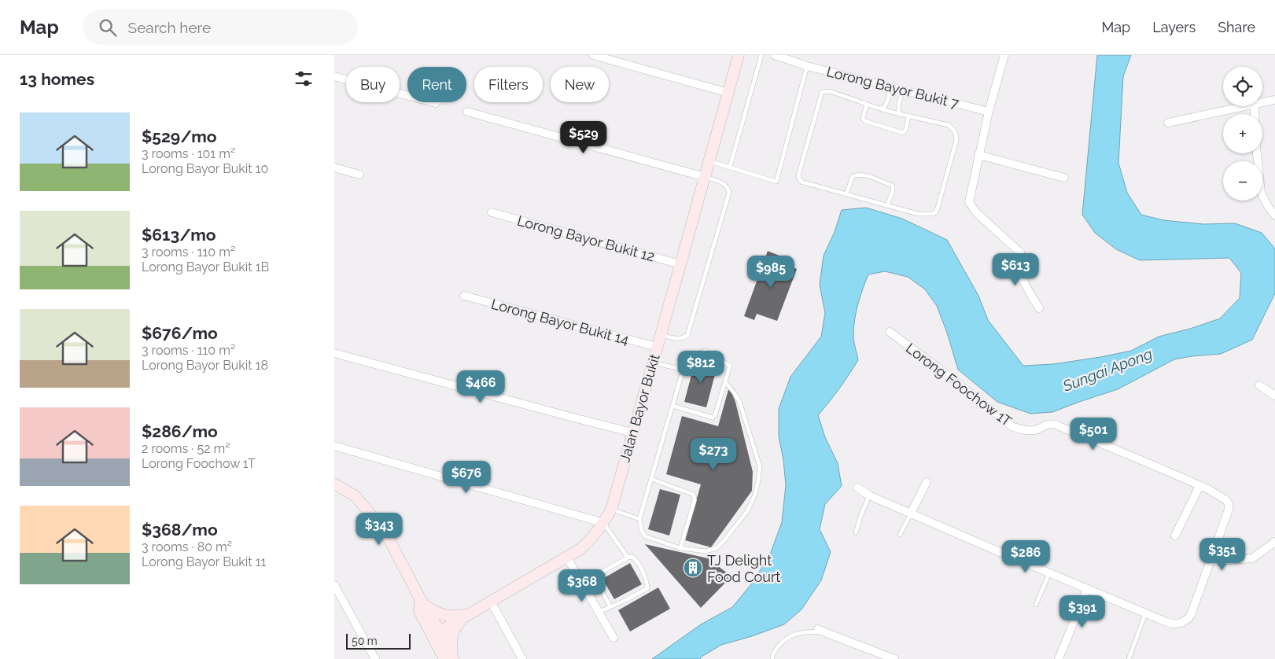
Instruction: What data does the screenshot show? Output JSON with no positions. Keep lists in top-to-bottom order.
{
  "streets": {
    "street": [
      "Lorong Bayor Bukit 7",
      "Lorong Bayor Bukit 12",
      "Lorong Bayor Bukit 14",
      "Lorong Foochow 1T",
      "Jalan Bayor Bukit"
    ]
  },
  "crossings": [
    ["Lorong Bayor Bukit 12", "Jalan Bayor Bukit"],
    ["Lorong Bayor Bukit 14", "Jalan Bayor Bukit"]
  ],
  "water": ["Sungai Apong"],
  "places": {
    "building": ["TJ Delight Food Court"]
  },
  "scale_bar": "50 m",
  "page": {
    "header": "Map",
    "search": "Search here",
    "nav": ["Map", "Layers", "Share"],
    "heading": "13 homes",
    "map_buttons": ["+", "−"],
    "chip": [
      "Buy",
      "Rent",
      "Filters",
      "New"
    ],
    "list": [
      {
        "name": "$529/mo",
        "note": "3 rooms · 101 m² · Lorong Bayor Bukit 10"
      },
      {
        "name": "$613/mo",
        "note": "3 rooms · 110 m² · Lorong Bayor Bukit 1B"
      },
      {
        "name": "$676/mo",
        "note": "3 rooms · 110 m² · Lorong Bayor Bukit 18"
      },
      {
        "name": "$286/mo",
        "note": "2 rooms · 52 m² · Lorong Foochow 1T"
      },
      {
        "name": "$368/mo",
        "note": "3 rooms · 80 m² · Lorong Bayor Bukit 11"
      }
    ],
    "price": [
      "$529",
      "$613",
      "$985",
      "$812",
      "$466",
      "$501",
      "$273",
      "$676",
      "$343",
      "$351",
      "$286",
      "$368",
      "$391"
    ],
    "scale": "50 m"
  }
}
